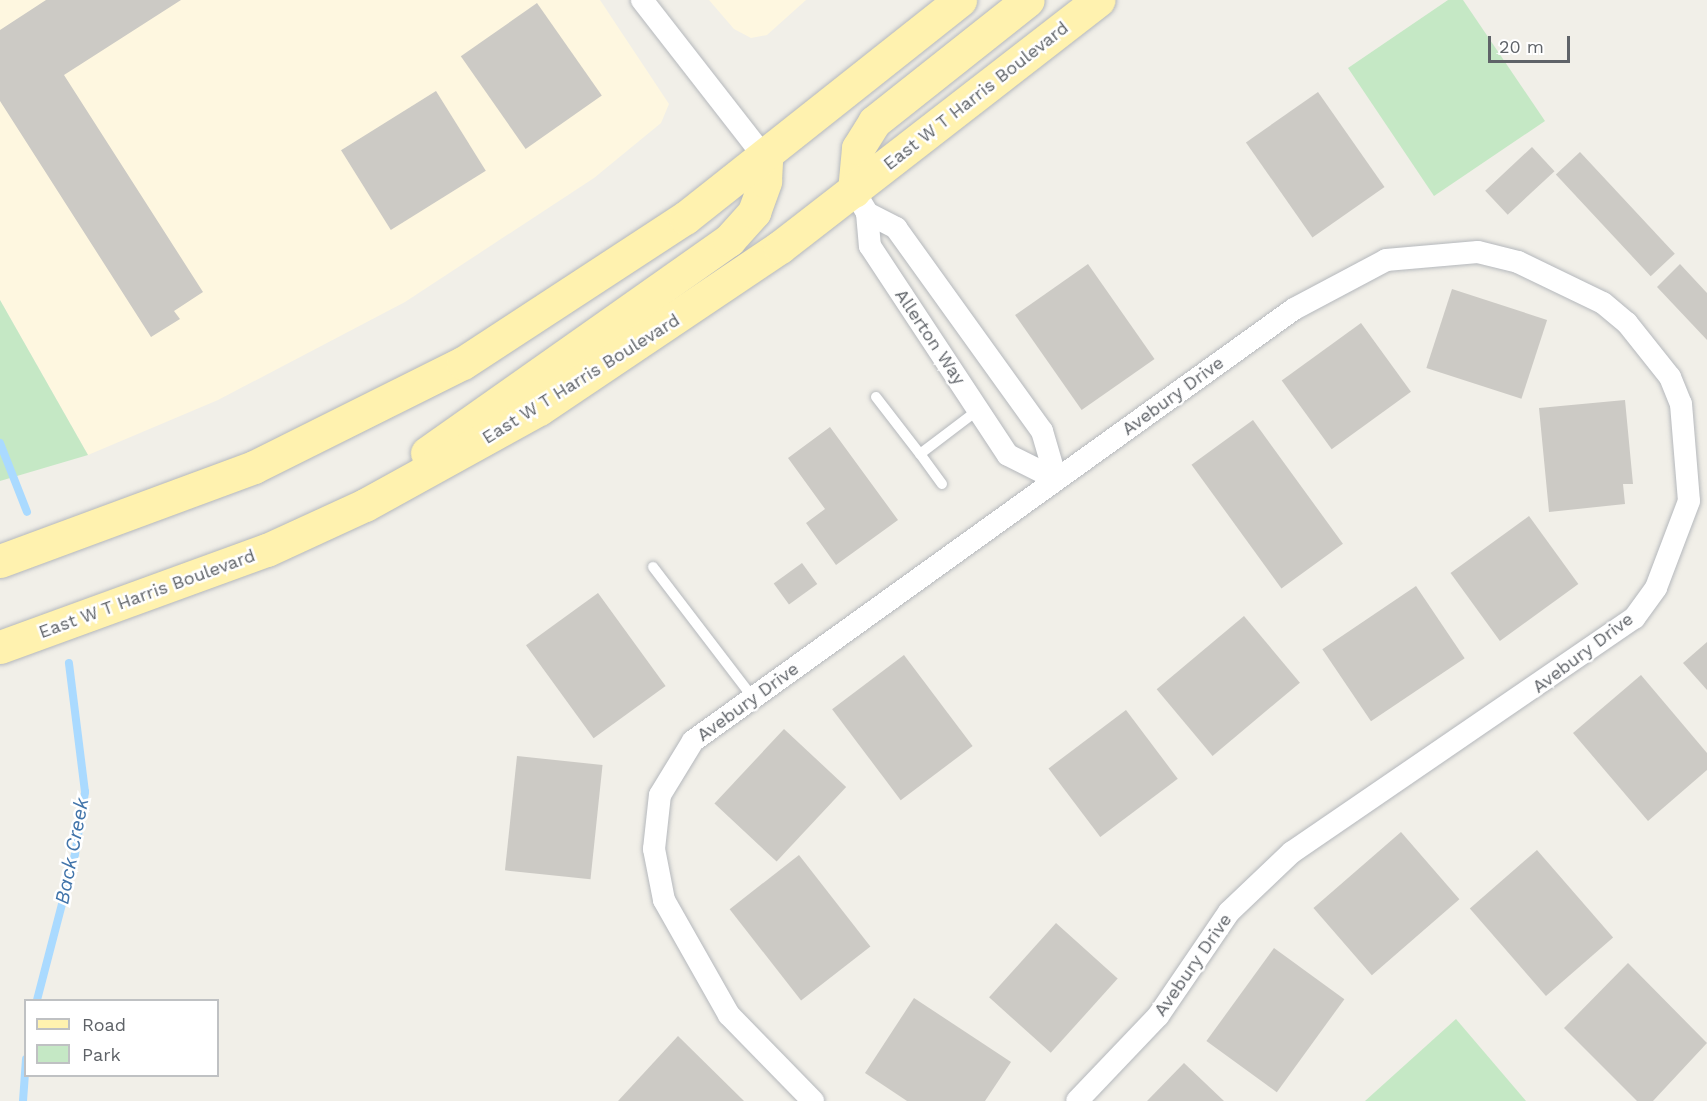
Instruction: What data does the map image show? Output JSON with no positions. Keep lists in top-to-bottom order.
{
  "streets": {
    "main road": ["East W T Harris Boulevard"],
    "street": ["Allerton Way", "Avebury Drive"]
  },
  "crossings": [
    ["East W T Harris Boulevard", "Allerton Way"],
    ["Allerton Way", "Avebury Drive"]
  ],
  "water": ["Back Creek"],
  "legend": ["Road", "Park"],
  "scale_bar": "20 m"
}
